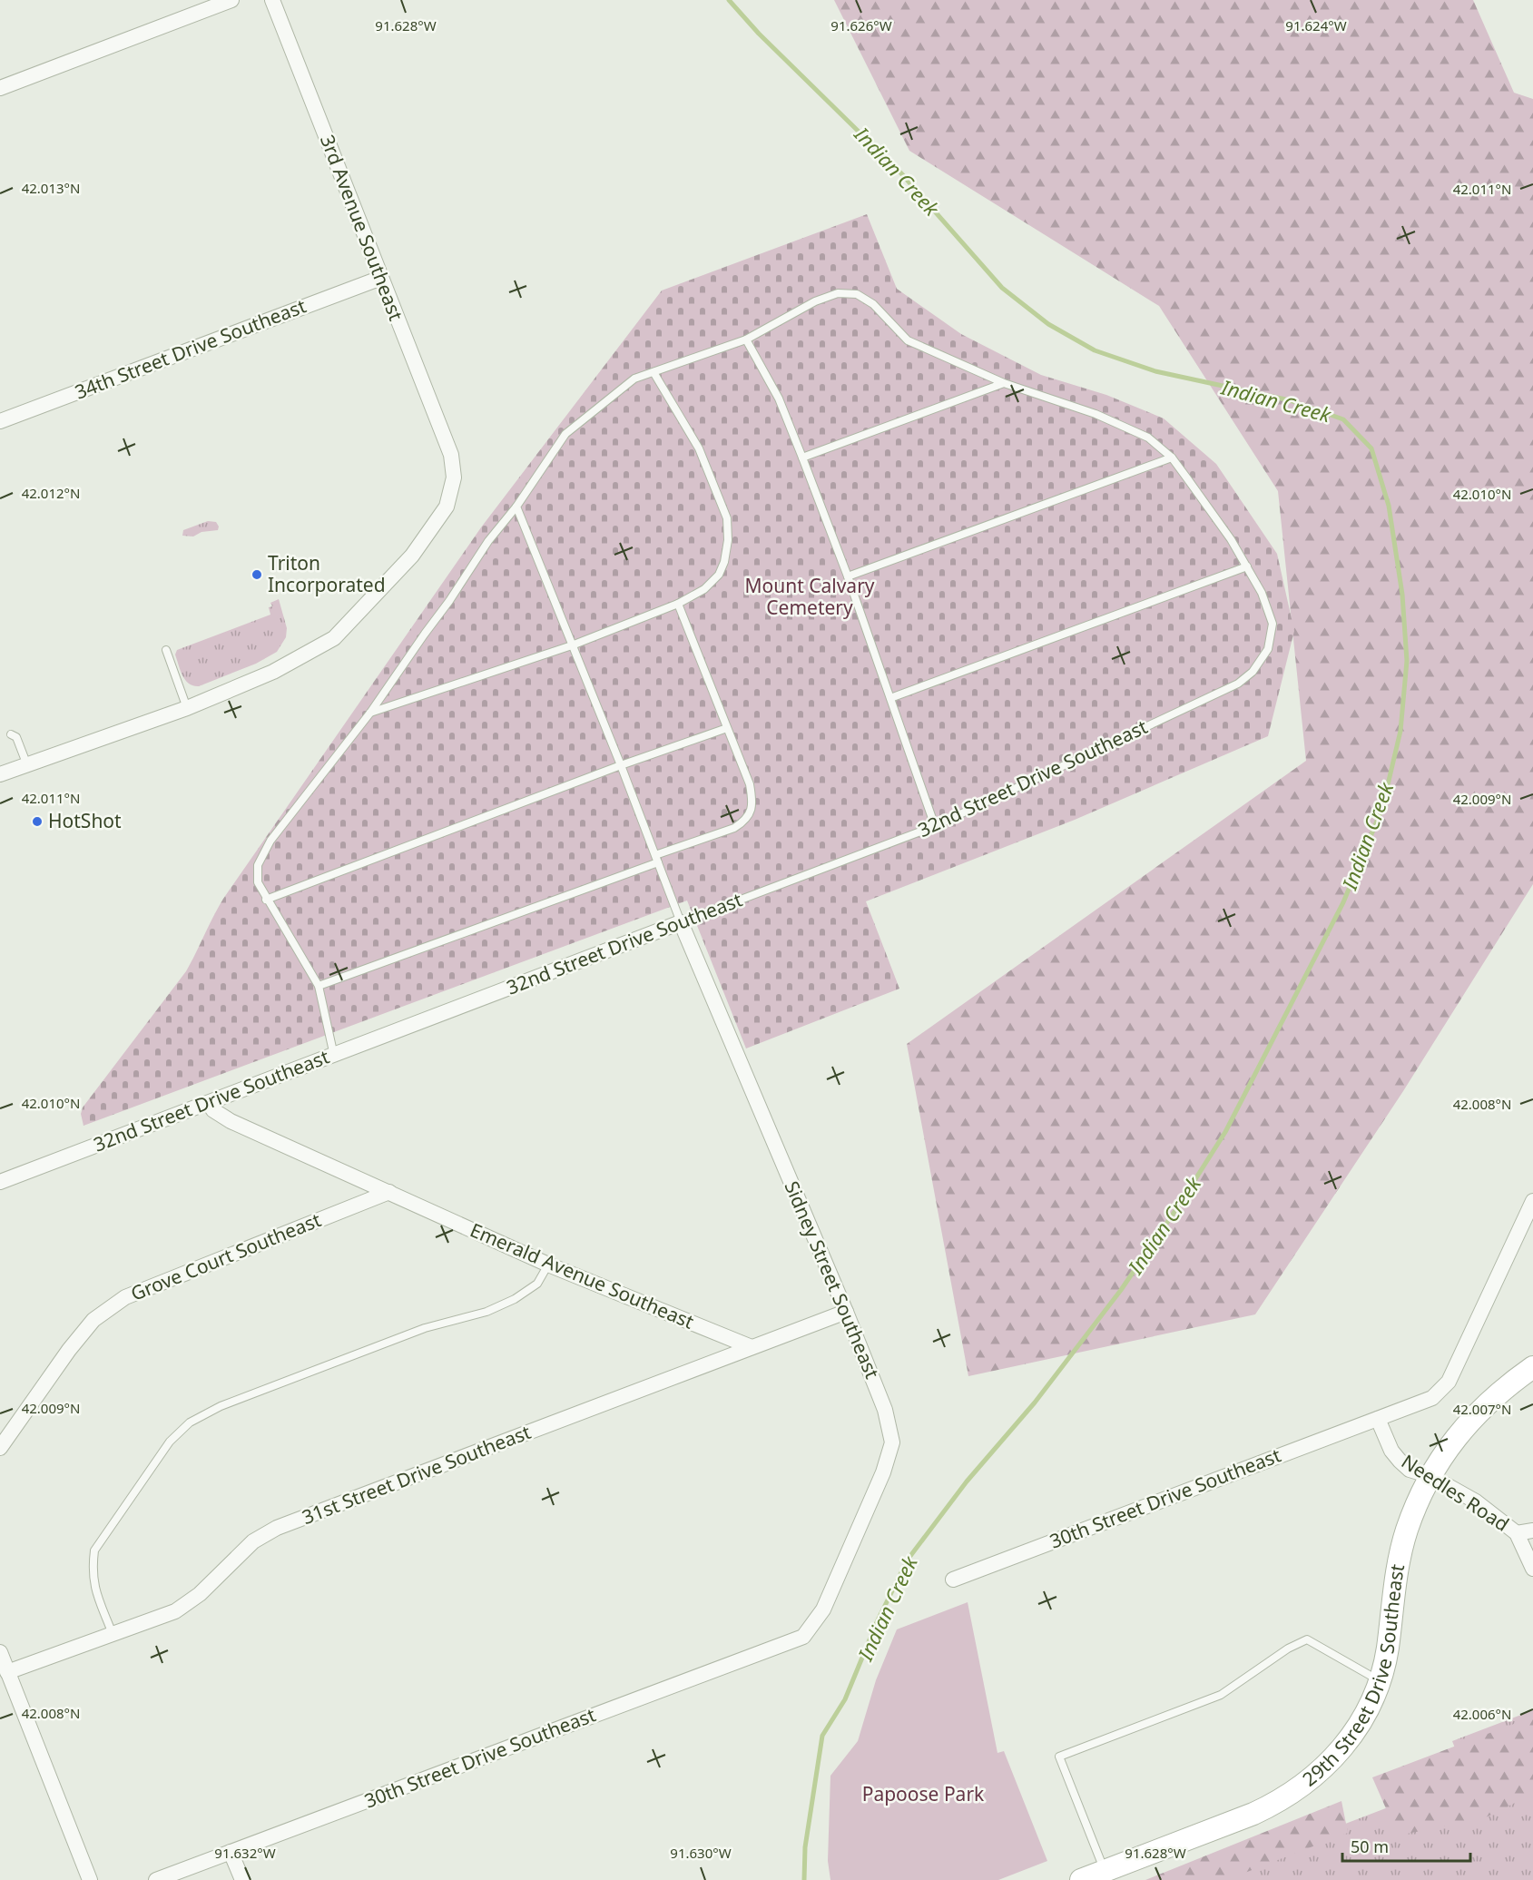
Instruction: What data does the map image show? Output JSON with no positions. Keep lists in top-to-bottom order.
{
  "streets": {
    "main road": ["29th Street Drive Southeast"],
    "street": [
      "3rd Avenue Southeast",
      "34th Street Drive Southeast",
      "32nd Street Drive Southeast",
      "Grove Court Southeast",
      "Emerald Avenue Southeast",
      "Sidney Street Southeast",
      "31st Street Drive Southeast",
      "Needles Road",
      "30th Street Drive Southeast"
    ]
  },
  "crossings": [
    ["3rd Avenue Southeast", "34th Street Drive Southeast"],
    ["32nd Street Drive Southeast", "Emerald Avenue Southeast"],
    ["32nd Street Drive Southeast", "Sidney Street Southeast"],
    ["Grove Court Southeast", "Emerald Avenue Southeast"],
    ["Emerald Avenue Southeast", "31st Street Drive Southeast"],
    ["Sidney Street Southeast", "31st Street Drive Southeast"],
    ["Sidney Street Southeast", "30th Street Drive Southeast"],
    ["Needles Road", "30th Street Drive Southeast"],
    ["Needles Road", "29th Street Drive Southeast"]
  ],
  "water": ["Indian Creek"],
  "parks": ["Mount Calvary Cemetery", "Papoose Park"],
  "places": ["Triton Incorporated", "HotShot"],
  "scale_bar": "50 m",
  "coordinates": [
    "91.628°W",
    "91.626°W",
    "91.624°W",
    "42.013°N",
    "42.011°N",
    "42.012°N",
    "42.010°N",
    "42.009°N",
    "42.008°N",
    "42.007°N",
    "42.006°N",
    "91.632°W",
    "91.630°W"
  ]
}
